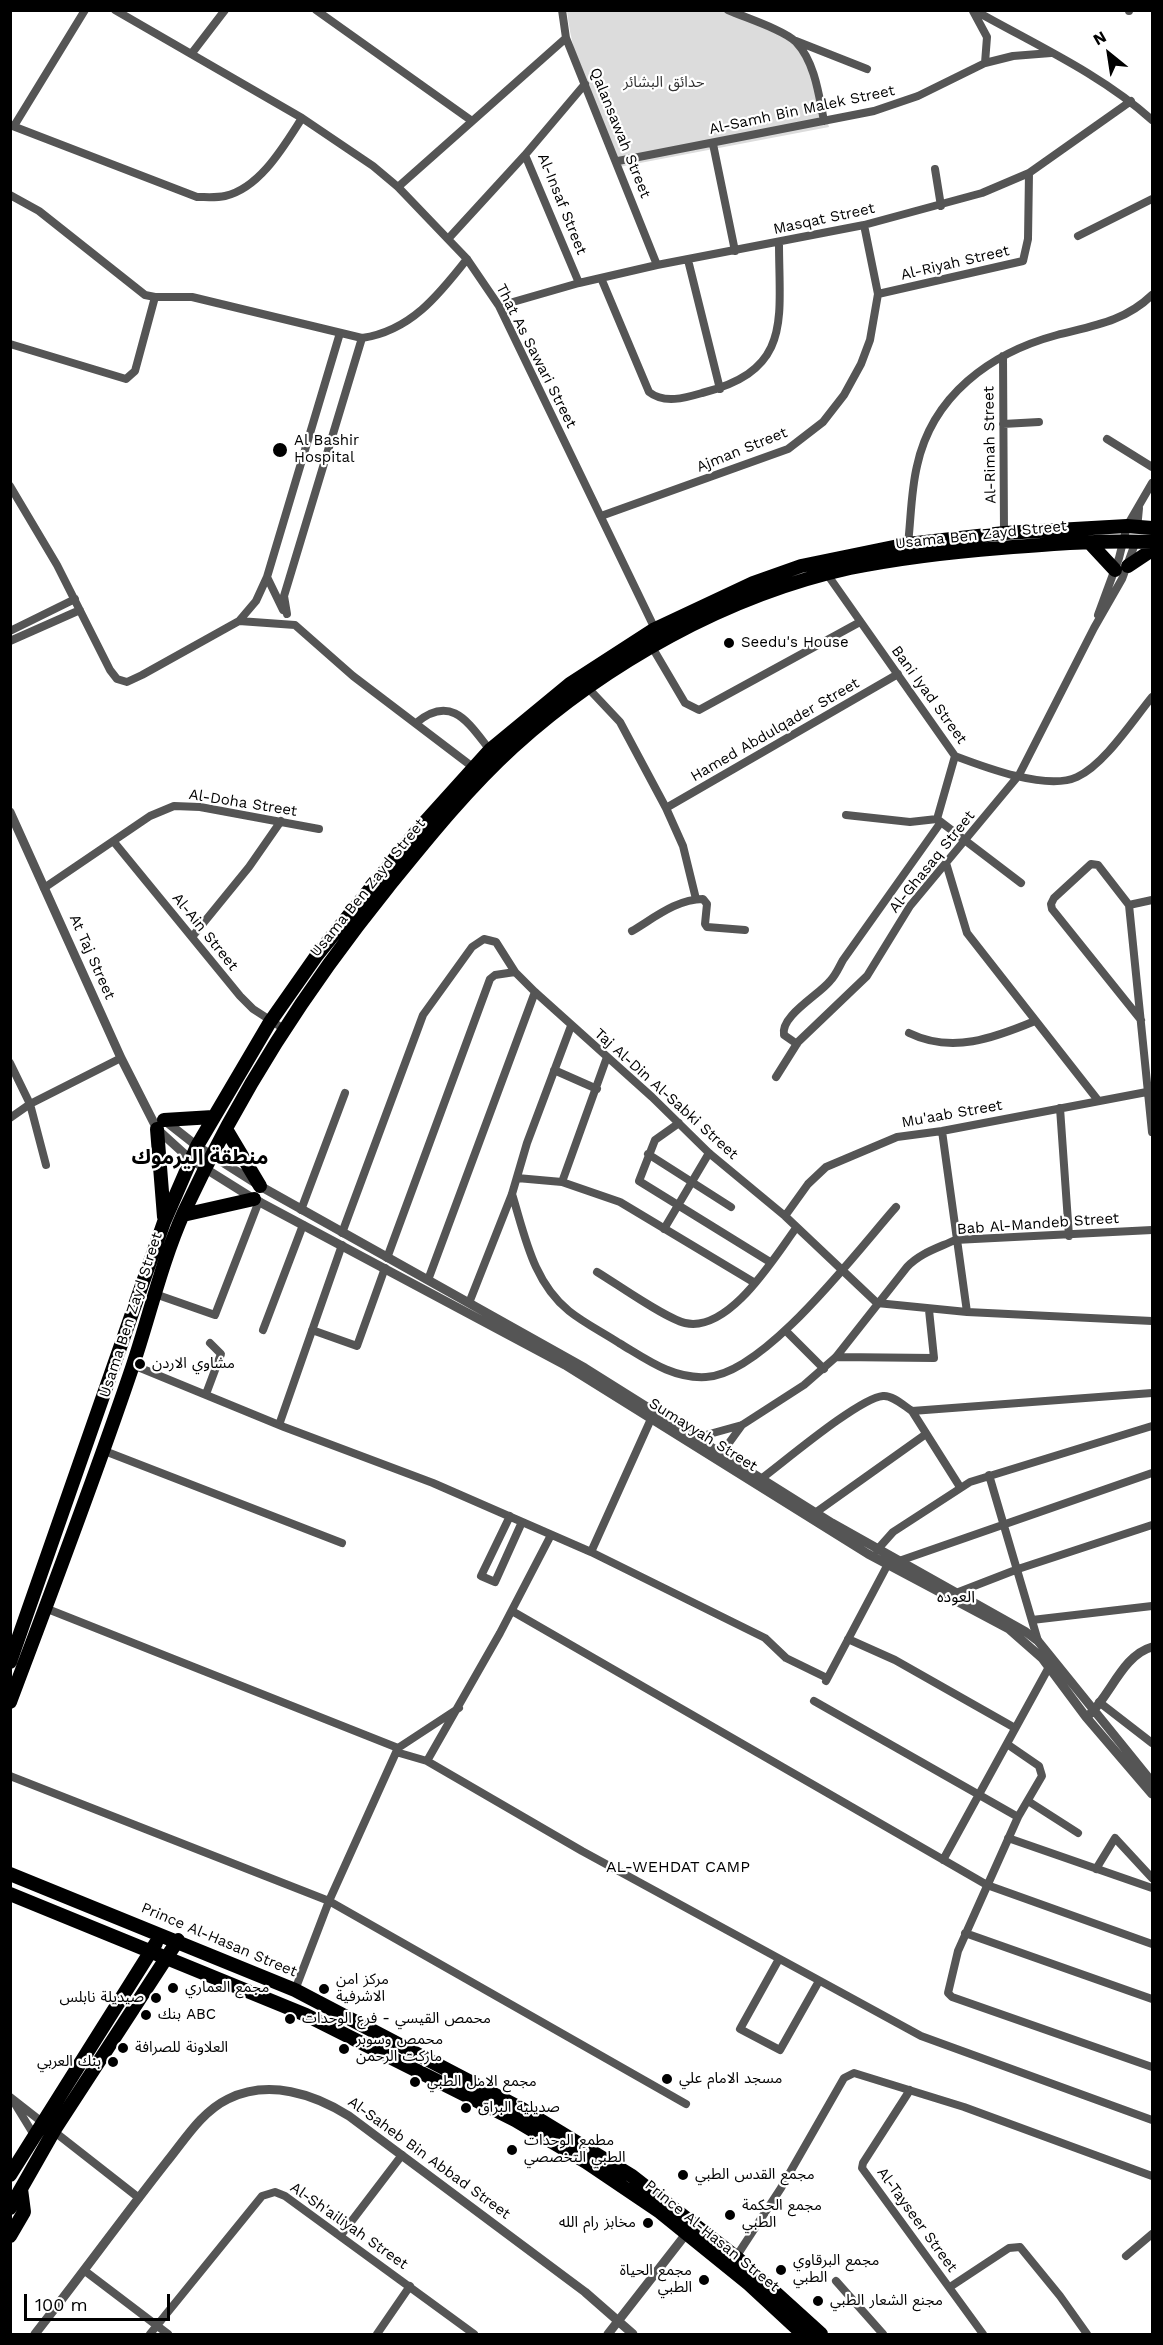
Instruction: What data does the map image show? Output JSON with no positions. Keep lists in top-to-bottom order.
{
  "streets": {
    "highway": ["Usama Ben Zayd Street", "Prince Al-Hasan Street"],
    "street": [
      "Al-Samh Bin Malek Street",
      "Qalansawah Street",
      "Al-Insaf Street",
      "Masqat Street",
      "Al-Riyah Street",
      "That As Sawari Street",
      "Al-Rimah Street",
      "Ajman Street",
      "Bani Iyad Street",
      "Hamed Abdulqader Street",
      "Al-Doha Street",
      "Al-Ghasaq Street",
      "Al-Ain Street",
      "At Taj Street",
      "Taj Al-Din Al-Sabki Street",
      "Mu'aab Street",
      "Bab Al-Mandeb Street",
      "Sumayyah Street",
      "Al-Saheb Bin Abbad Street",
      "Al-Tayseer Street",
      "Al-Sh'ailiyah Street"
    ]
  },
  "crossings": [
    ["Al-Samh Bin Malek Street", "Qalansawah Street"],
    ["Qalansawah Street", "Al-Insaf Street"],
    ["Qalansawah Street", "Masqat Street"],
    ["Al-Insaf Street", "Masqat Street"],
    ["Masqat Street", "Al-Riyah Street"],
    ["Masqat Street", "That As Sawari Street"],
    ["Masqat Street", "Ajman Street"],
    ["Al-Riyah Street", "Ajman Street"],
    ["That As Sawari Street", "Ajman Street"],
    ["That As Sawari Street", "Usama Ben Zayd Street"],
    ["Al-Rimah Street", "Usama Ben Zayd Street"],
    ["Usama Ben Zayd Street", "Bani Iyad Street"],
    ["Usama Ben Zayd Street", "Al-Ain Street"],
    ["Usama Ben Zayd Street", "Sumayyah Street"],
    ["Bani Iyad Street", "Hamed Abdulqader Street"],
    ["Bani Iyad Street", "Al-Ghasaq Street"],
    ["Al-Doha Street", "Al-Ain Street"],
    ["Al-Doha Street", "At Taj Street"],
    ["At Taj Street", "Sumayyah Street"],
    ["Taj Al-Din Al-Sabki Street", "Mu'aab Street"],
    ["Taj Al-Din Al-Sabki Street", "Bab Al-Mandeb Street"],
    ["Taj Al-Din Al-Sabki Street", "Sumayyah Street"]
  ],
  "districts": ["منطقة اليرموك", "العوده", "AL-WEHDAT CAMP"],
  "parks": ["حدائق البشائر"],
  "places": [
    "Al Bashir Hospital",
    "Seedu's House",
    "مشاوي الاردن",
    "مجمع العماري",
    "مركز امن الاشرفية",
    "صيديلة نابلس",
    "بنك ABC",
    "محمص القيسي - فرع الوحدات",
    "العلاونة للصرافة",
    "محمص وسوبر ماركت الرحمن",
    "بنك العربي",
    "مسجد الامام علي",
    "مجمع الامل الطبي",
    "صديلية البراق",
    "مطمع الوحدات الطبي التخصصي",
    "مجمع القدس الطبي",
    "مجمع الحكمة الطبي",
    "مخابز رام الله",
    "مجمع البرقاوي الطبي",
    "مجمع الحياة الطبي",
    "مجنع الشعار الطبي"
  ],
  "scale_bar": "100 m",
  "north": "top left"
}
